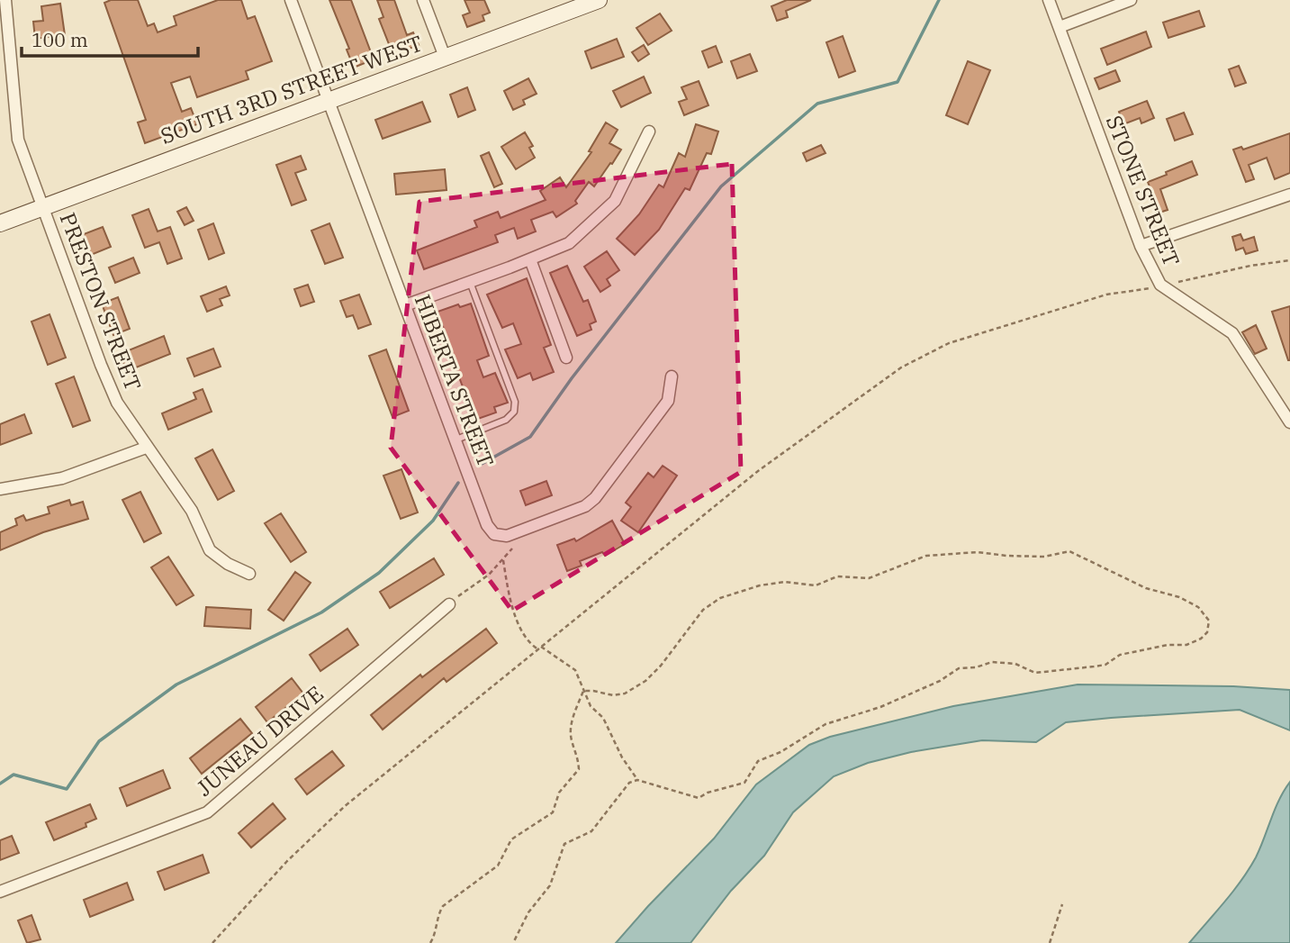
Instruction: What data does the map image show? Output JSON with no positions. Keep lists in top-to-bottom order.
{
  "streets": {
    "street": [
      "SOUTH 3RD STREET WEST",
      "STONE STREET",
      "PRESTON STREET",
      "HIBERTA STREET",
      "JUNEAU DRIVE"
    ]
  },
  "crossings": [
    ["SOUTH 3RD STREET WEST", "PRESTON STREET"],
    ["SOUTH 3RD STREET WEST", "HIBERTA STREET"]
  ],
  "scale_bar": "100 m"
}
